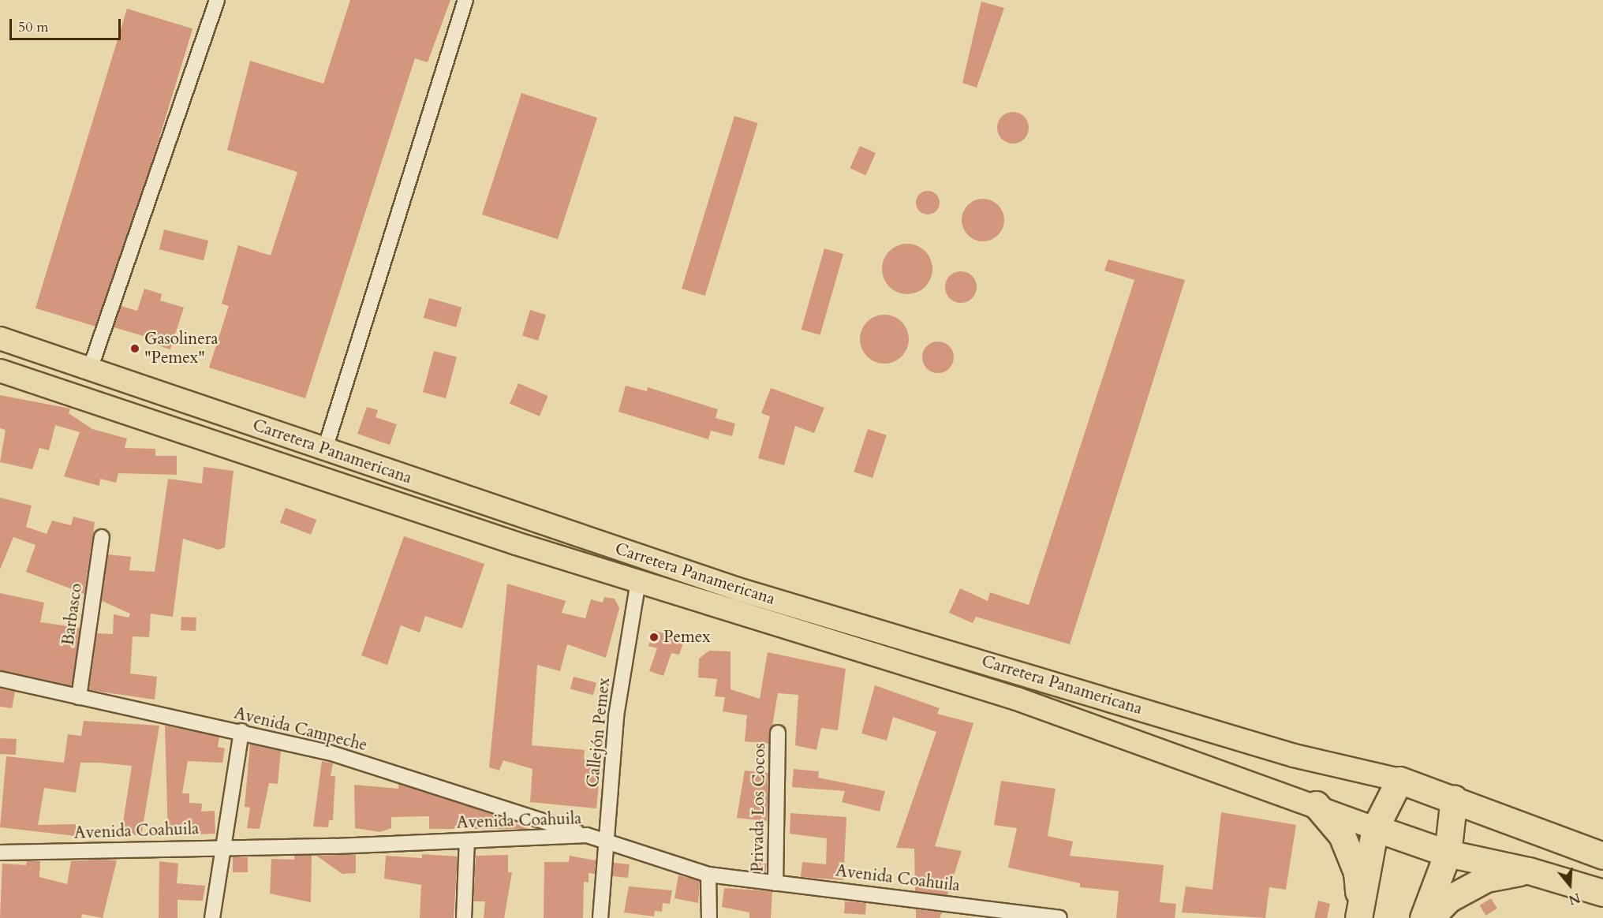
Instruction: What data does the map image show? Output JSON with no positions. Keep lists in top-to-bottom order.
{
  "streets": {
    "main road": ["Carretera Panamericana"],
    "street": [
      "Barbasco",
      "Avenida Campeche",
      "Callejón Pemex",
      "Privada Los Cocos",
      "Avenida Coahuila"
    ]
  },
  "crossings": [
    ["Carretera Panamericana", "Callejón Pemex"],
    ["Barbasco", "Avenida Campeche"],
    ["Avenida Campeche", "Avenida Coahuila"],
    ["Callejón Pemex", "Avenida Coahuila"],
    ["Privada Los Cocos", "Avenida Coahuila"]
  ],
  "places": ["Gasolinera \"Pemex\"", "Pemex"],
  "scale_bar": "50 m",
  "north": "bottom"
}
